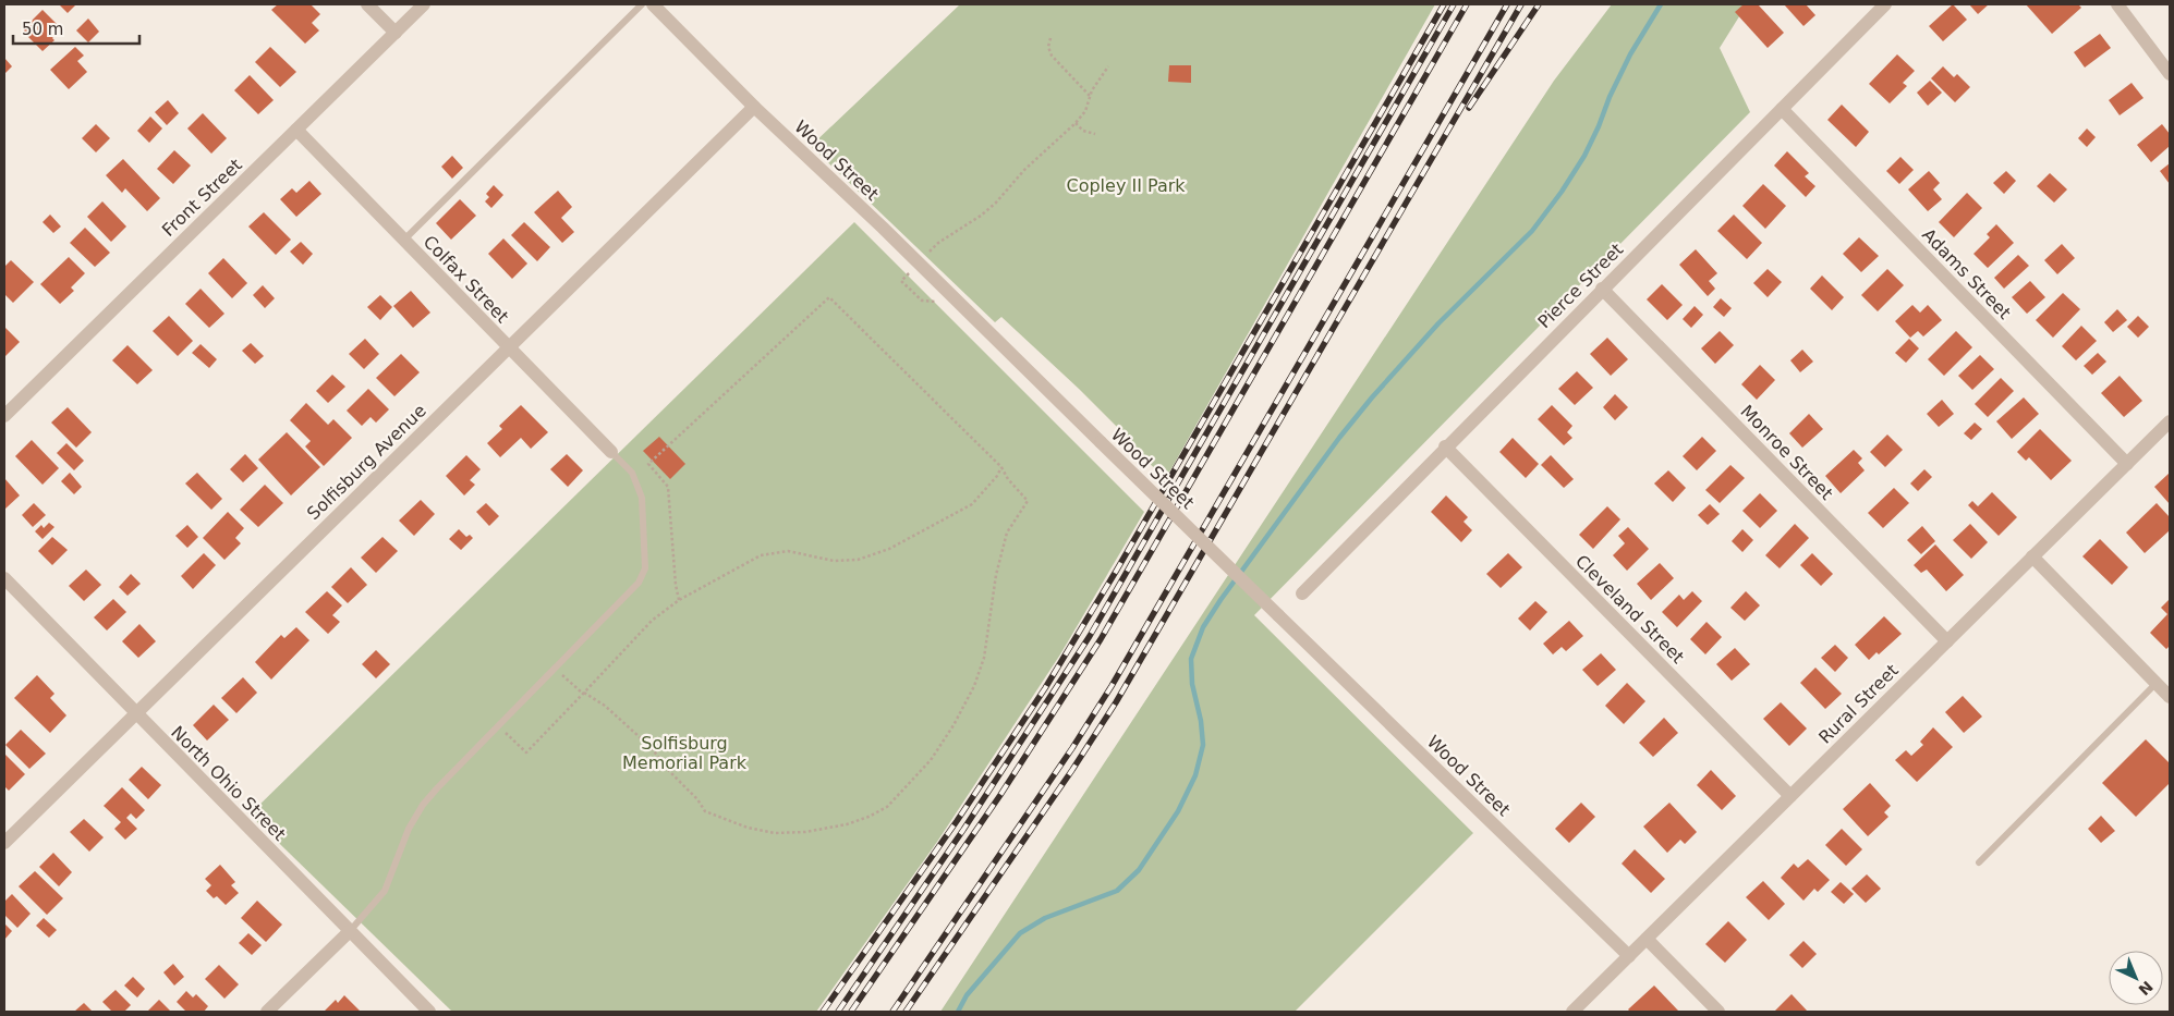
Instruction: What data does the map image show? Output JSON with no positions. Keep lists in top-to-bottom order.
{
  "streets": {
    "street": [
      "Wood Street",
      "Front Street",
      "Adams Street",
      "Colfax Street",
      "Pierce Street",
      "Monroe Street",
      "Solfisburg Avenue",
      "Cleveland Street",
      "Rural Street",
      "North Ohio Street"
    ]
  },
  "crossings": [
    ["Wood Street", "Solfisburg Avenue"],
    ["Wood Street", "Rural Street"],
    ["Front Street", "Colfax Street"],
    ["Adams Street", "Pierce Street"],
    ["Adams Street", "Rural Street"],
    ["Colfax Street", "Solfisburg Avenue"],
    ["Pierce Street", "Monroe Street"],
    ["Pierce Street", "Cleveland Street"],
    ["Monroe Street", "Rural Street"],
    ["Solfisburg Avenue", "North Ohio Street"],
    ["Cleveland Street", "Rural Street"]
  ],
  "parks": ["Copley II Park", "Solfisburg Memorial Park"],
  "scale_bar": "50 m",
  "north": "bottom right"
}
